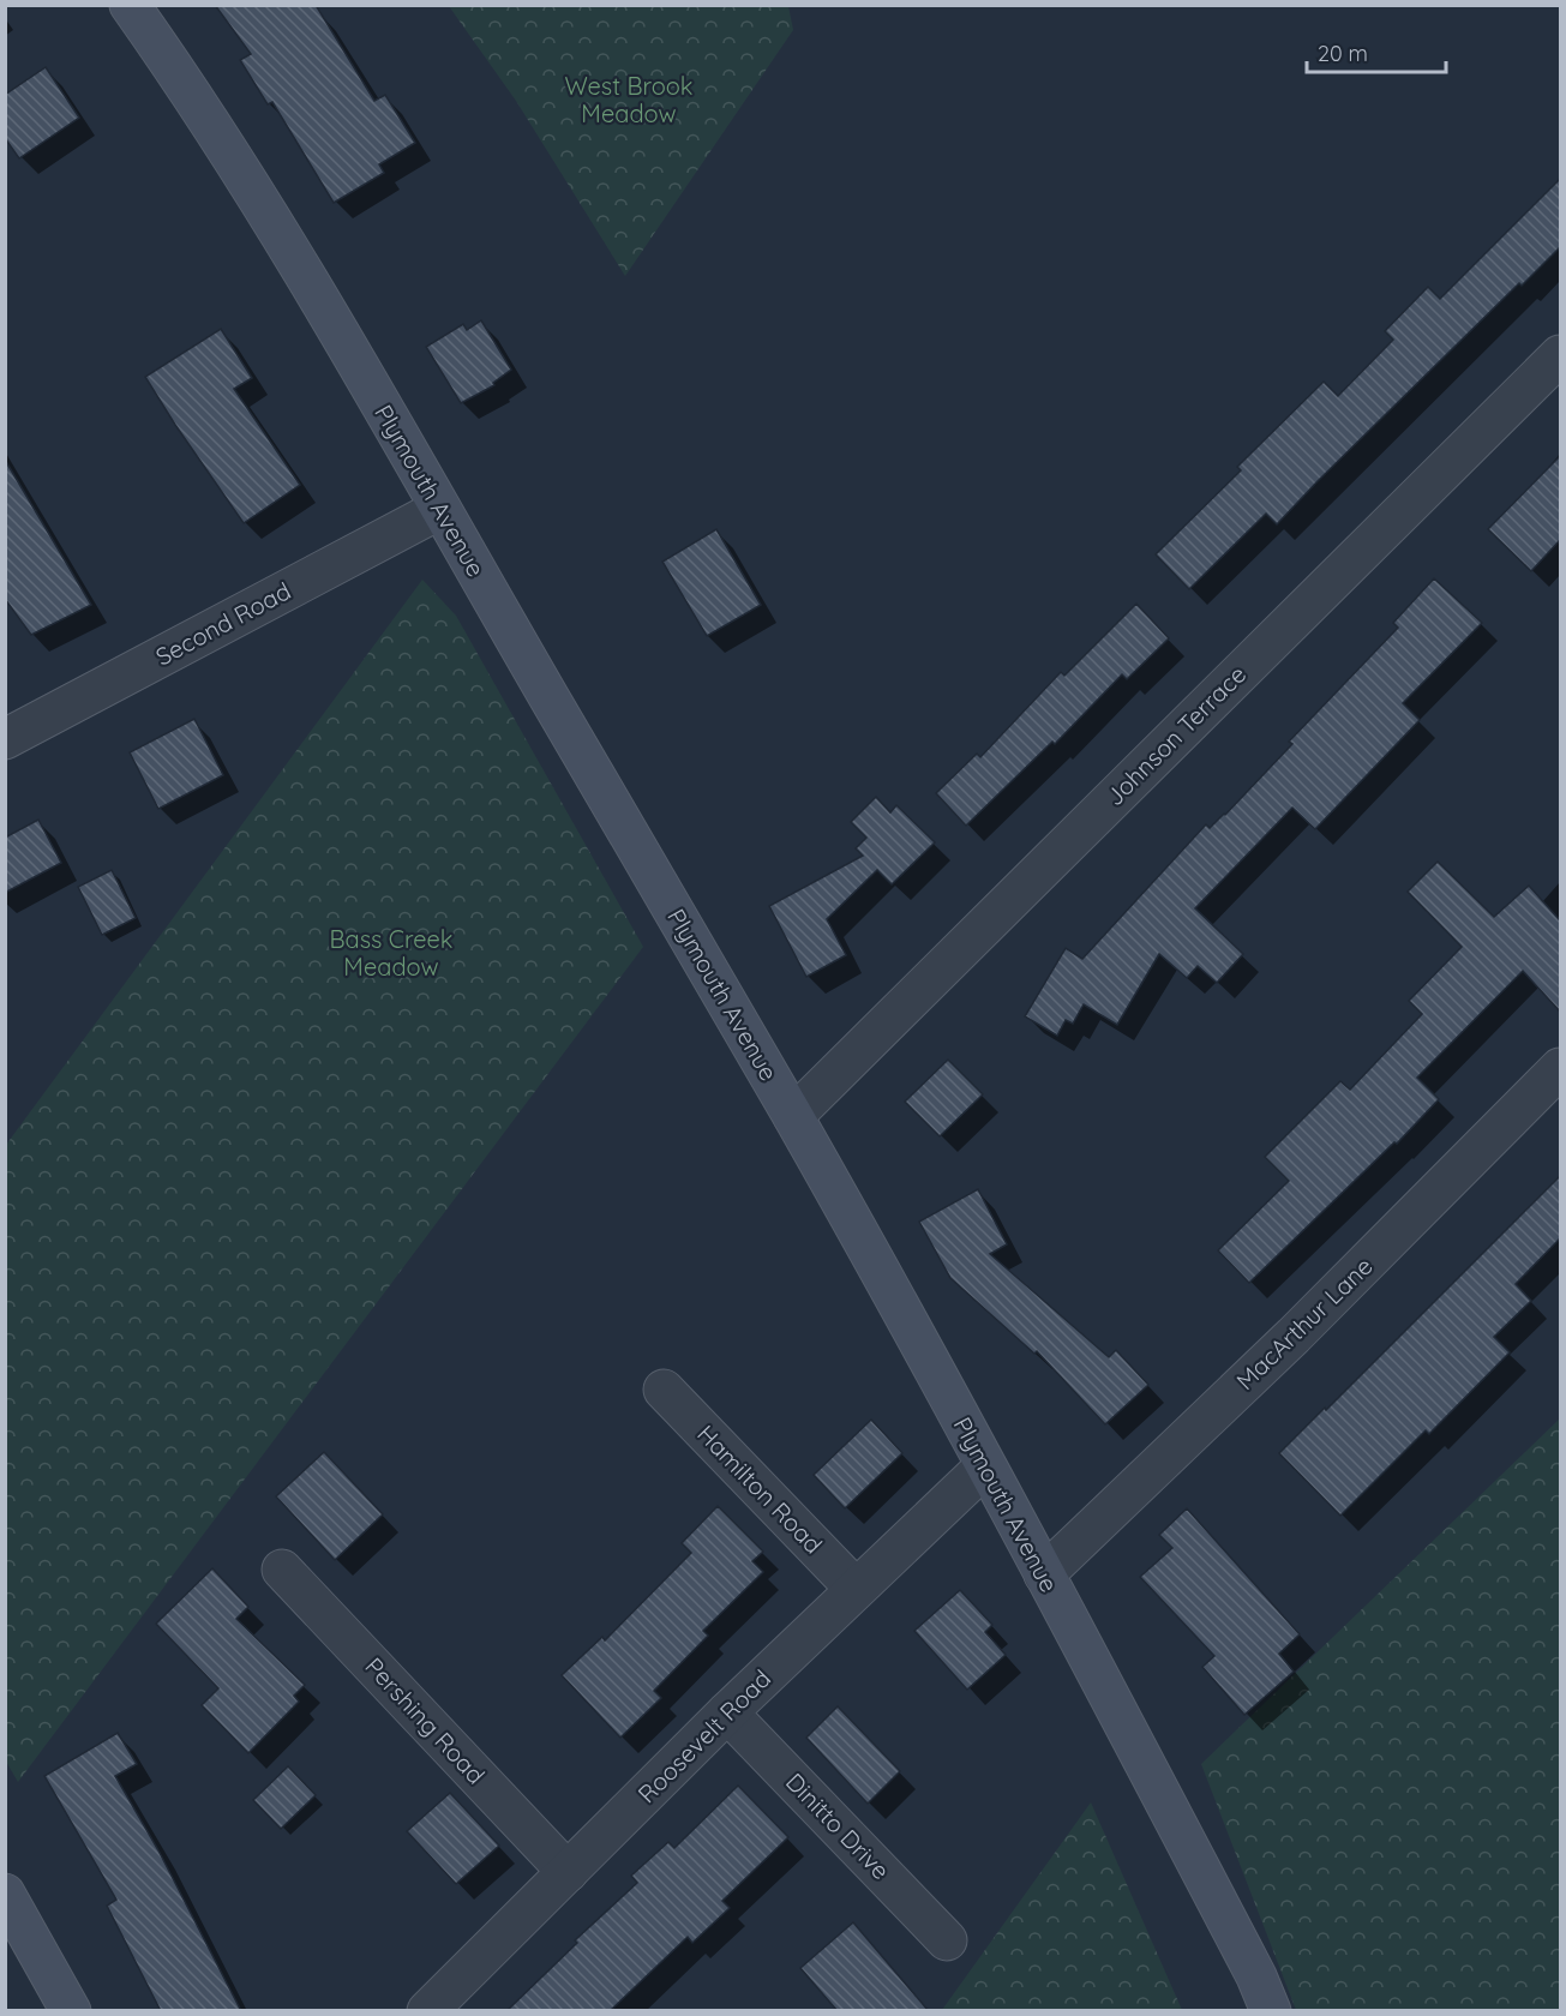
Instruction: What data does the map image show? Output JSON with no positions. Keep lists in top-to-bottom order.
{
  "streets": {
    "street": [
      "Plymouth Avenue",
      "Second Road",
      "Johnson Terrace",
      "MacArthur Lane",
      "Hamilton Road",
      "Pershing Road",
      "Roosevelt Road",
      "Dinitto Drive"
    ]
  },
  "crossings": [
    ["Plymouth Avenue", "Second Road"],
    ["Plymouth Avenue", "Johnson Terrace"],
    ["Plymouth Avenue", "MacArthur Lane"],
    ["Plymouth Avenue", "Roosevelt Road"],
    ["Hamilton Road", "Roosevelt Road"],
    ["Pershing Road", "Roosevelt Road"],
    ["Roosevelt Road", "Dinitto Drive"]
  ],
  "parks": ["West Brook Meadow", "Bass Creek Meadow"],
  "scale_bar": "20 m"
}
